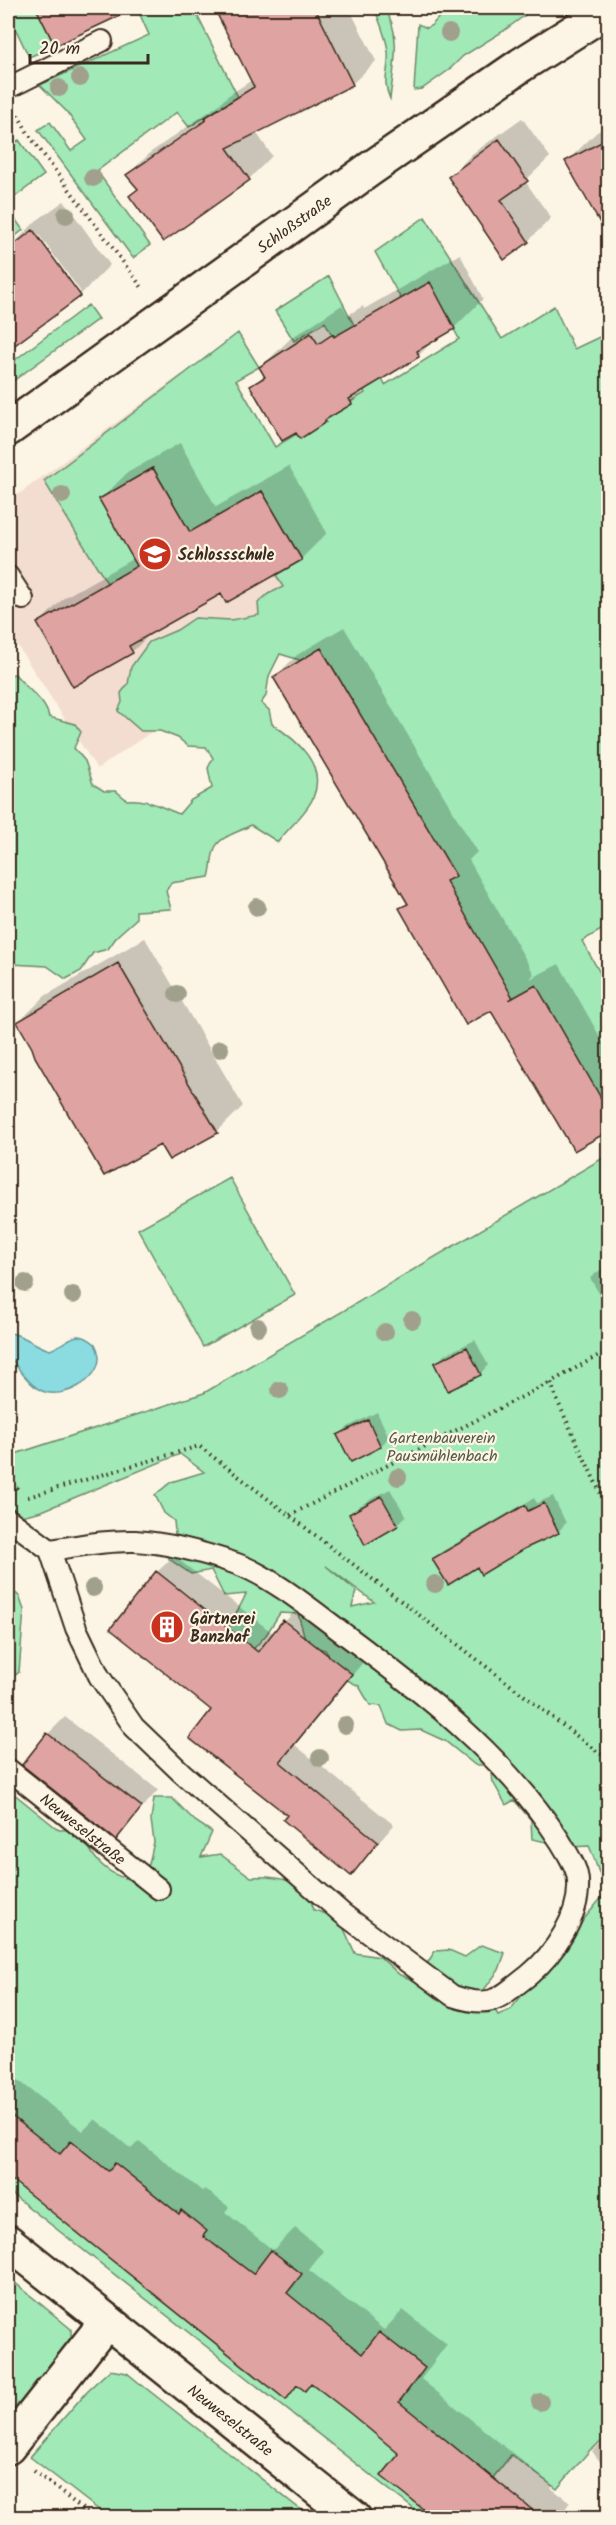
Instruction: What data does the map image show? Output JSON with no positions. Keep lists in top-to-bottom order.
{
  "streets": {
    "street": ["Schloßstraße", "Neuweselstraße"]
  },
  "parks": ["Gartenbauverein Pausmühlenbach"],
  "places": {
    "school or university": ["Schlossschule"],
    "building": ["Gärtnerei Banzhaf"]
  },
  "scale_bar": "20 m"
}
